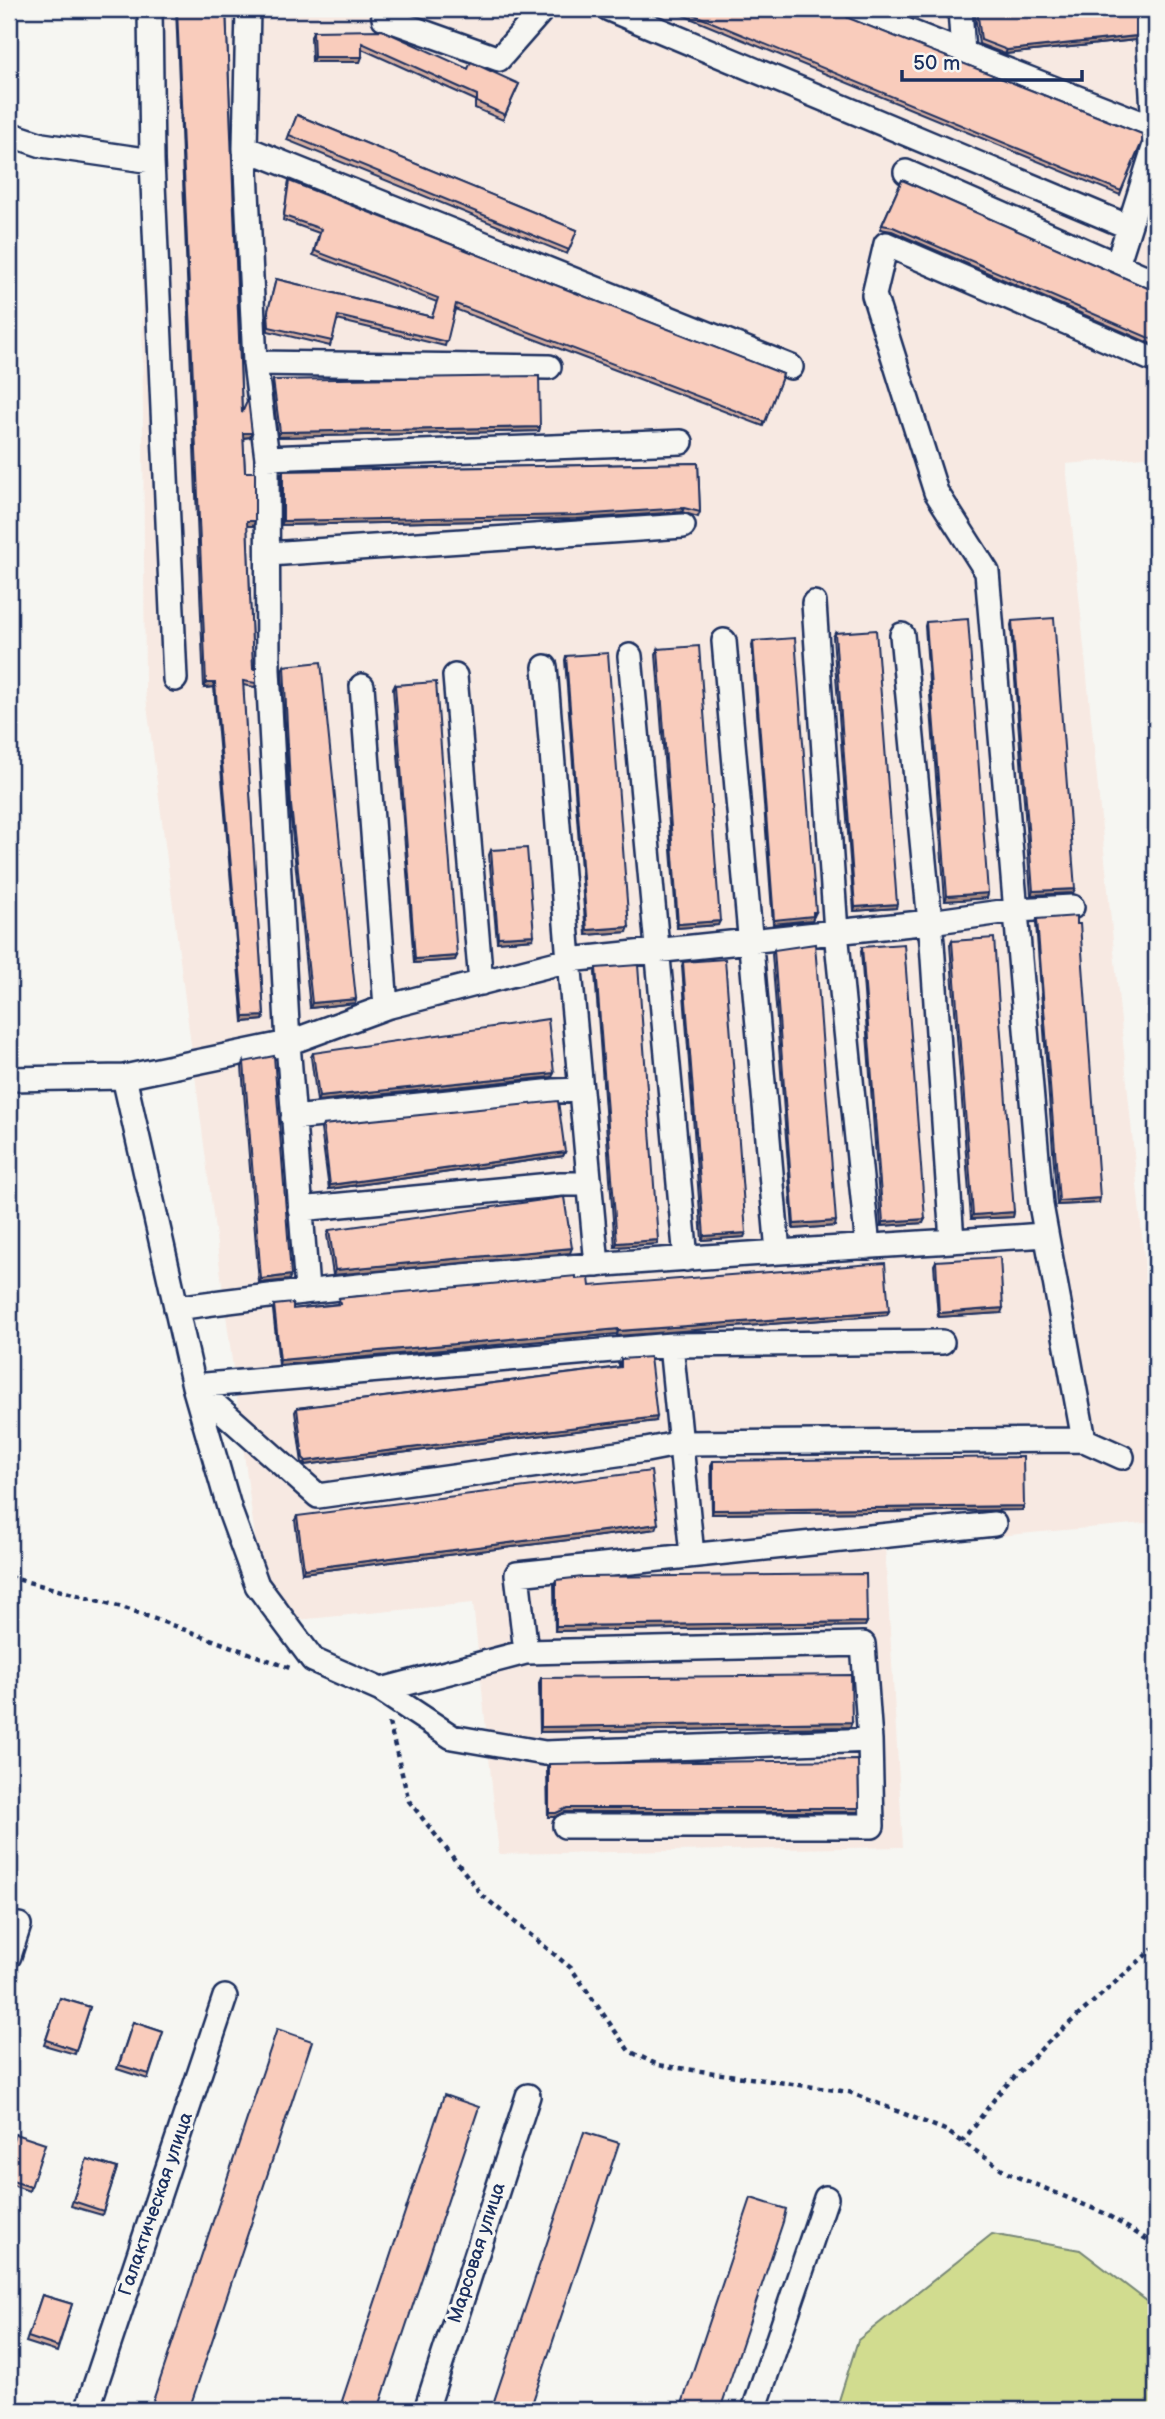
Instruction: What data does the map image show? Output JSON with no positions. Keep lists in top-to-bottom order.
{
  "streets": {
    "street": ["Галактическая улица", "Марсовая улица"]
  },
  "scale_bar": "50 m"
}
